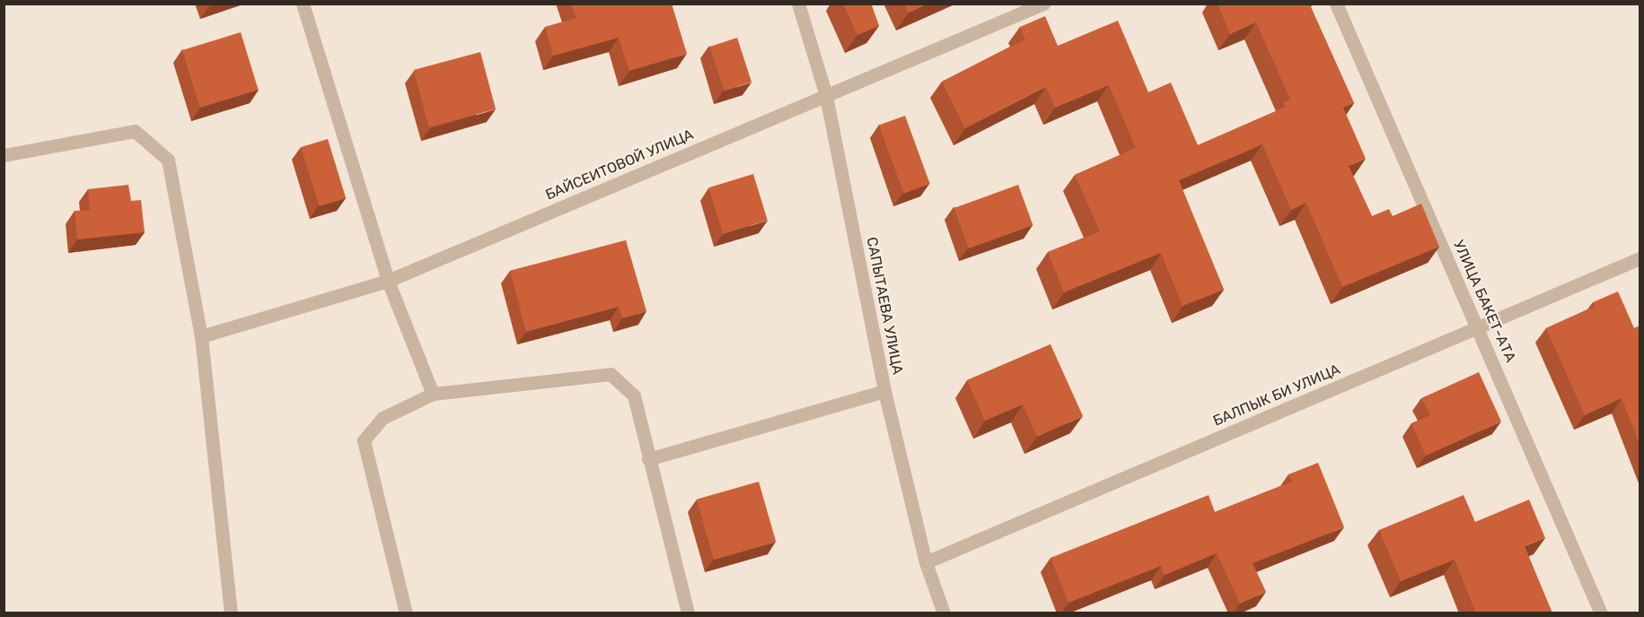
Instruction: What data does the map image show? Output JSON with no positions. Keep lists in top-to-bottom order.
{
  "streets": {
    "street": [
      "БАЙСЕИТОВОЙ УЛИЦА",
      "УЛИЦА БАКЕТ-АТА",
      "САПЫТАЕВА УЛИЦА",
      "БАЛПЫК БИ УЛИЦА"
    ]
  },
  "crossings": [
    ["БАЙСЕИТОВОЙ УЛИЦА", "САПЫТАЕВА УЛИЦА"],
    ["УЛИЦА БАКЕТ-АТА", "БАЛПЫК БИ УЛИЦА"],
    ["САПЫТАЕВА УЛИЦА", "БАЛПЫК БИ УЛИЦА"]
  ]
}
